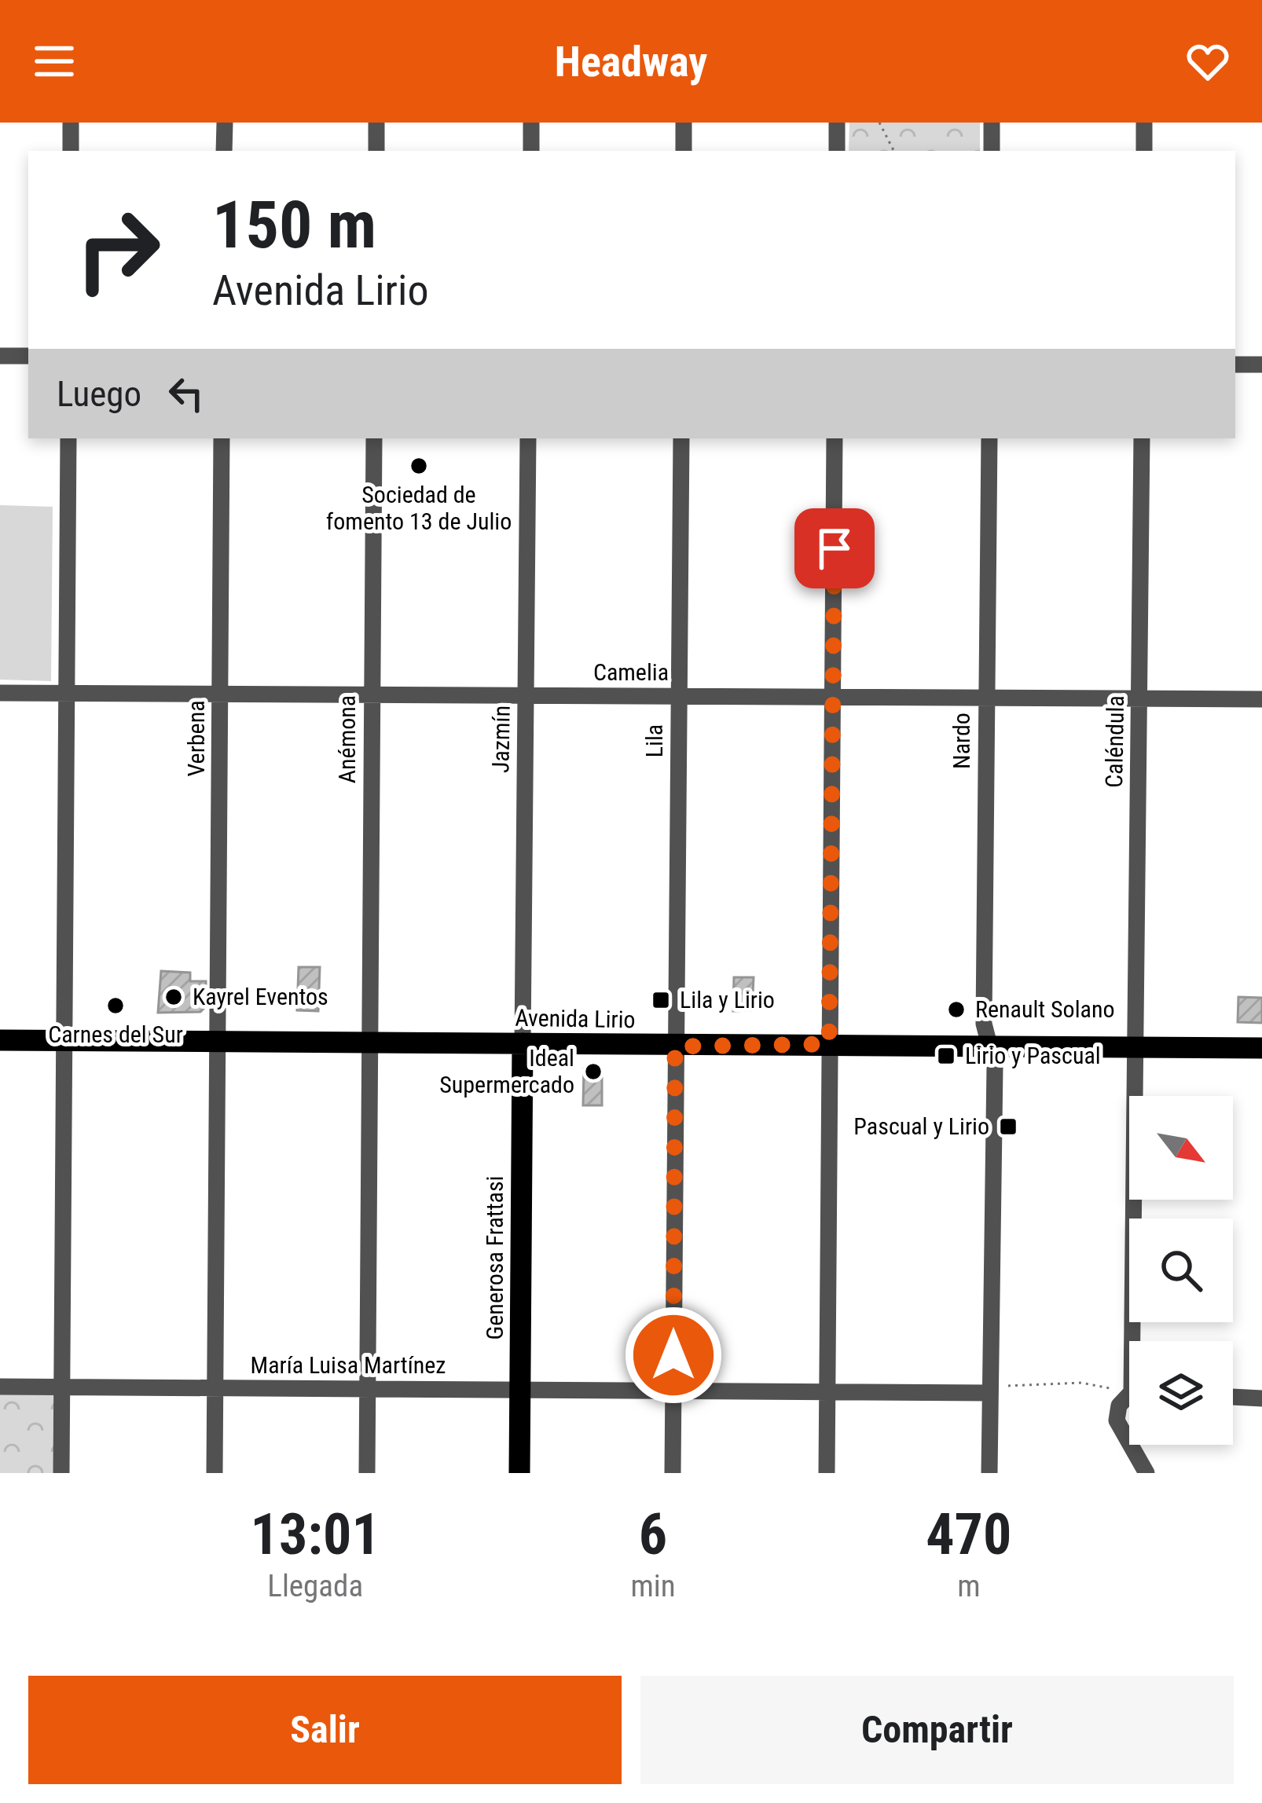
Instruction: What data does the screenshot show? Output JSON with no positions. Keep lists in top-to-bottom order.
{
  "streets": {
    "main road": ["Avenida Lirio", "Generosa Frattasi"],
    "street": [
      "Camelia",
      "Verbena",
      "Anémona",
      "Jazmín",
      "Lila",
      "Nardo",
      "Caléndula",
      "María Luisa Martínez"
    ]
  },
  "crossings": [
    ["Camelia", "Verbena"],
    ["Camelia", "Anémona"],
    ["Camelia", "Jazmín"],
    ["Camelia", "Lila"],
    ["Camelia", "Nardo"],
    ["Camelia", "Caléndula"],
    ["Verbena", "Avenida Lirio"],
    ["Verbena", "María Luisa Martínez"],
    ["Anémona", "Avenida Lirio"],
    ["Anémona", "María Luisa Martínez"],
    ["Jazmín", "Avenida Lirio"],
    ["Jazmín", "Generosa Frattasi"],
    ["Lila", "Avenida Lirio"],
    ["Lila", "María Luisa Martínez"],
    ["Nardo", "Avenida Lirio"],
    ["Nardo", "María Luisa Martínez"],
    ["Caléndula", "Avenida Lirio"],
    ["Avenida Lirio", "Generosa Frattasi"],
    ["Generosa Frattasi", "María Luisa Martínez"]
  ],
  "places": {
    "other": [
      "Sociedad de fomento 13 de Julio",
      "Kayrel Eventos",
      "Carnes del Sur",
      "Renault Solano",
      "Ideal Supermercado"
    ],
    "transit": ["Lila y Lirio", "Lirio y Pascual", "Pascual y Lirio"]
  },
  "north": "bottom right",
  "page": {
    "header": "Headway",
    "turn": ["150 m", "Avenida Lirio"],
    "then": "Luego",
    "eta": [
      "13:01",
      "Llegada",
      "6",
      "min",
      "470",
      "m"
    ],
    "buttons": ["Salir", "Compartir"]
  }
}
